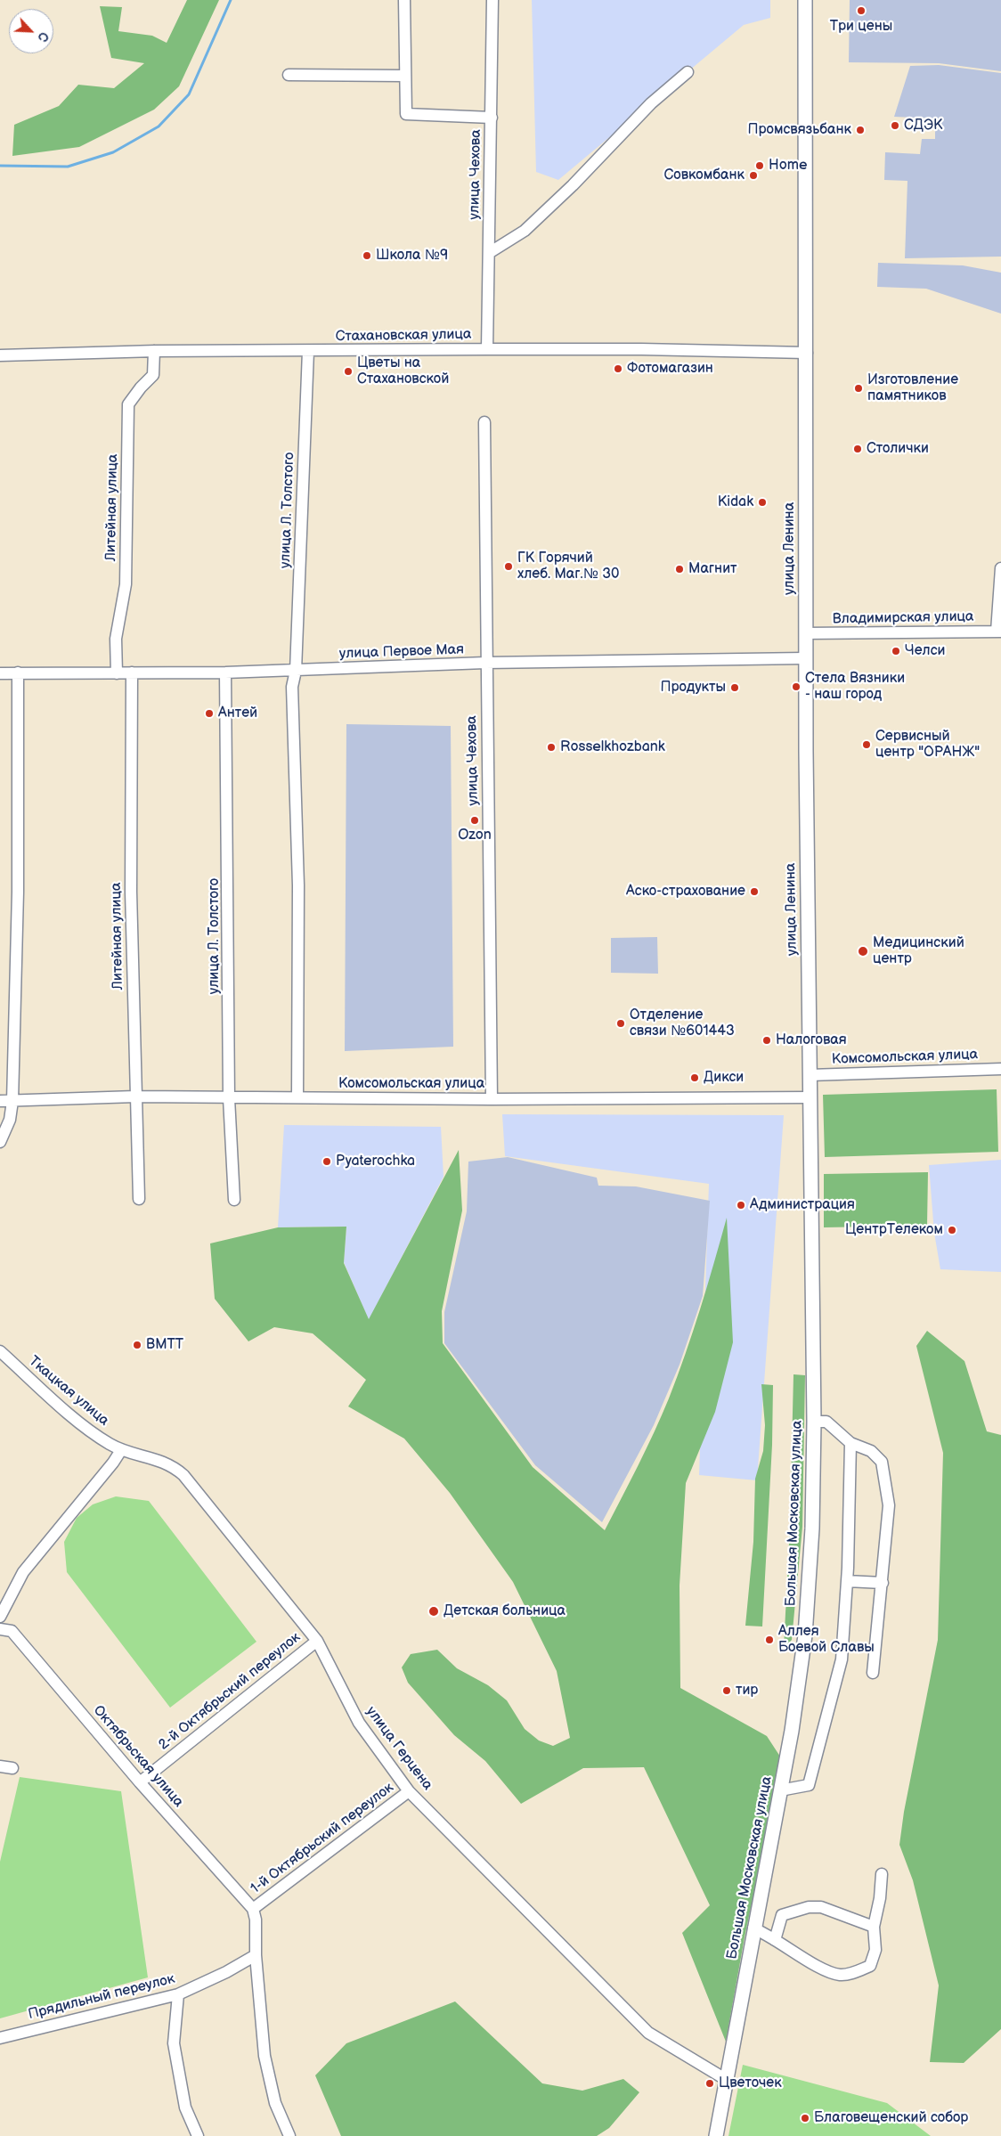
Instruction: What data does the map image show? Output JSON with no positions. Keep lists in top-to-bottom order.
{
  "streets": {
    "main road": ["улица Ленина", "Большая Московская улица"],
    "street": [
      "улица Чехова",
      "Стахановская улица",
      "Литейная улица",
      "улица Л. Толстого",
      "Владимирская улица",
      "улица Первое Мая",
      "Комсомольская улица",
      "Ткацкая улица",
      "2-й Октябрьский переулок",
      "улица Герцена",
      "Октябрьская улица",
      "1-й Октябрьский переулок",
      "Прядильный переулок"
    ]
  },
  "crossings": [
    ["улица Чехова", "Стахановская улица"],
    ["улица Чехова", "улица Первое Мая"],
    ["улица Чехова", "Комсомольская улица"],
    ["Стахановская улица", "Литейная улица"],
    ["Стахановская улица", "улица Л. Толстого"],
    ["Стахановская улица", "улица Ленина"],
    ["Литейная улица", "улица Первое Мая"],
    ["Литейная улица", "Комсомольская улица"],
    ["улица Л. Толстого", "улица Первое Мая"],
    ["улица Л. Толстого", "Комсомольская улица"],
    ["улица Ленина", "Владимирская улица"],
    ["улица Ленина", "улица Первое Мая"],
    ["улица Ленина", "Комсомольская улица"],
    ["улица Ленина", "Большая Московская улица"],
    ["Комсомольская улица", "Большая Московская улица"],
    ["Ткацкая улица", "улица Герцена"],
    ["Большая Московская улица", "улица Герцена"],
    ["2-й Октябрьский переулок", "улица Герцена"],
    ["2-й Октябрьский переулок", "Октябрьская улица"],
    ["улица Герцена", "1-й Октябрьский переулок"],
    ["Октябрьская улица", "1-й Октябрьский переулок"]
  ],
  "places": [
    "Три цены",
    "СДЭК",
    "Промсвязьбанк",
    "Home",
    "Совкомбанк",
    "Школа №9",
    "Фотомагазин",
    "Цветы на Стахановской",
    "Изготовление памятников",
    "Столички",
    "Kidak",
    "ГК Горячий хлеб. Маг.№ 30",
    "Магнит",
    "Челси",
    "Стела Вязники - наш город",
    "Продукты",
    "Антей",
    "Сервисный центр \"ОРАНЖ\"",
    "Rosselkhozbank",
    "Ozon",
    "Аско-страхование",
    "Медицинский центр",
    "Отделение связи №601443",
    "Налоговая",
    "Дикси",
    "Pyaterochka",
    "Администрация",
    "ЦентрТелеком",
    "ВМТТ",
    "Детская больница",
    "Аллея Боевой Славы",
    "тир",
    "Цветочек",
    "Благовещенский собор"
  ],
  "north": "bottom right"
}
